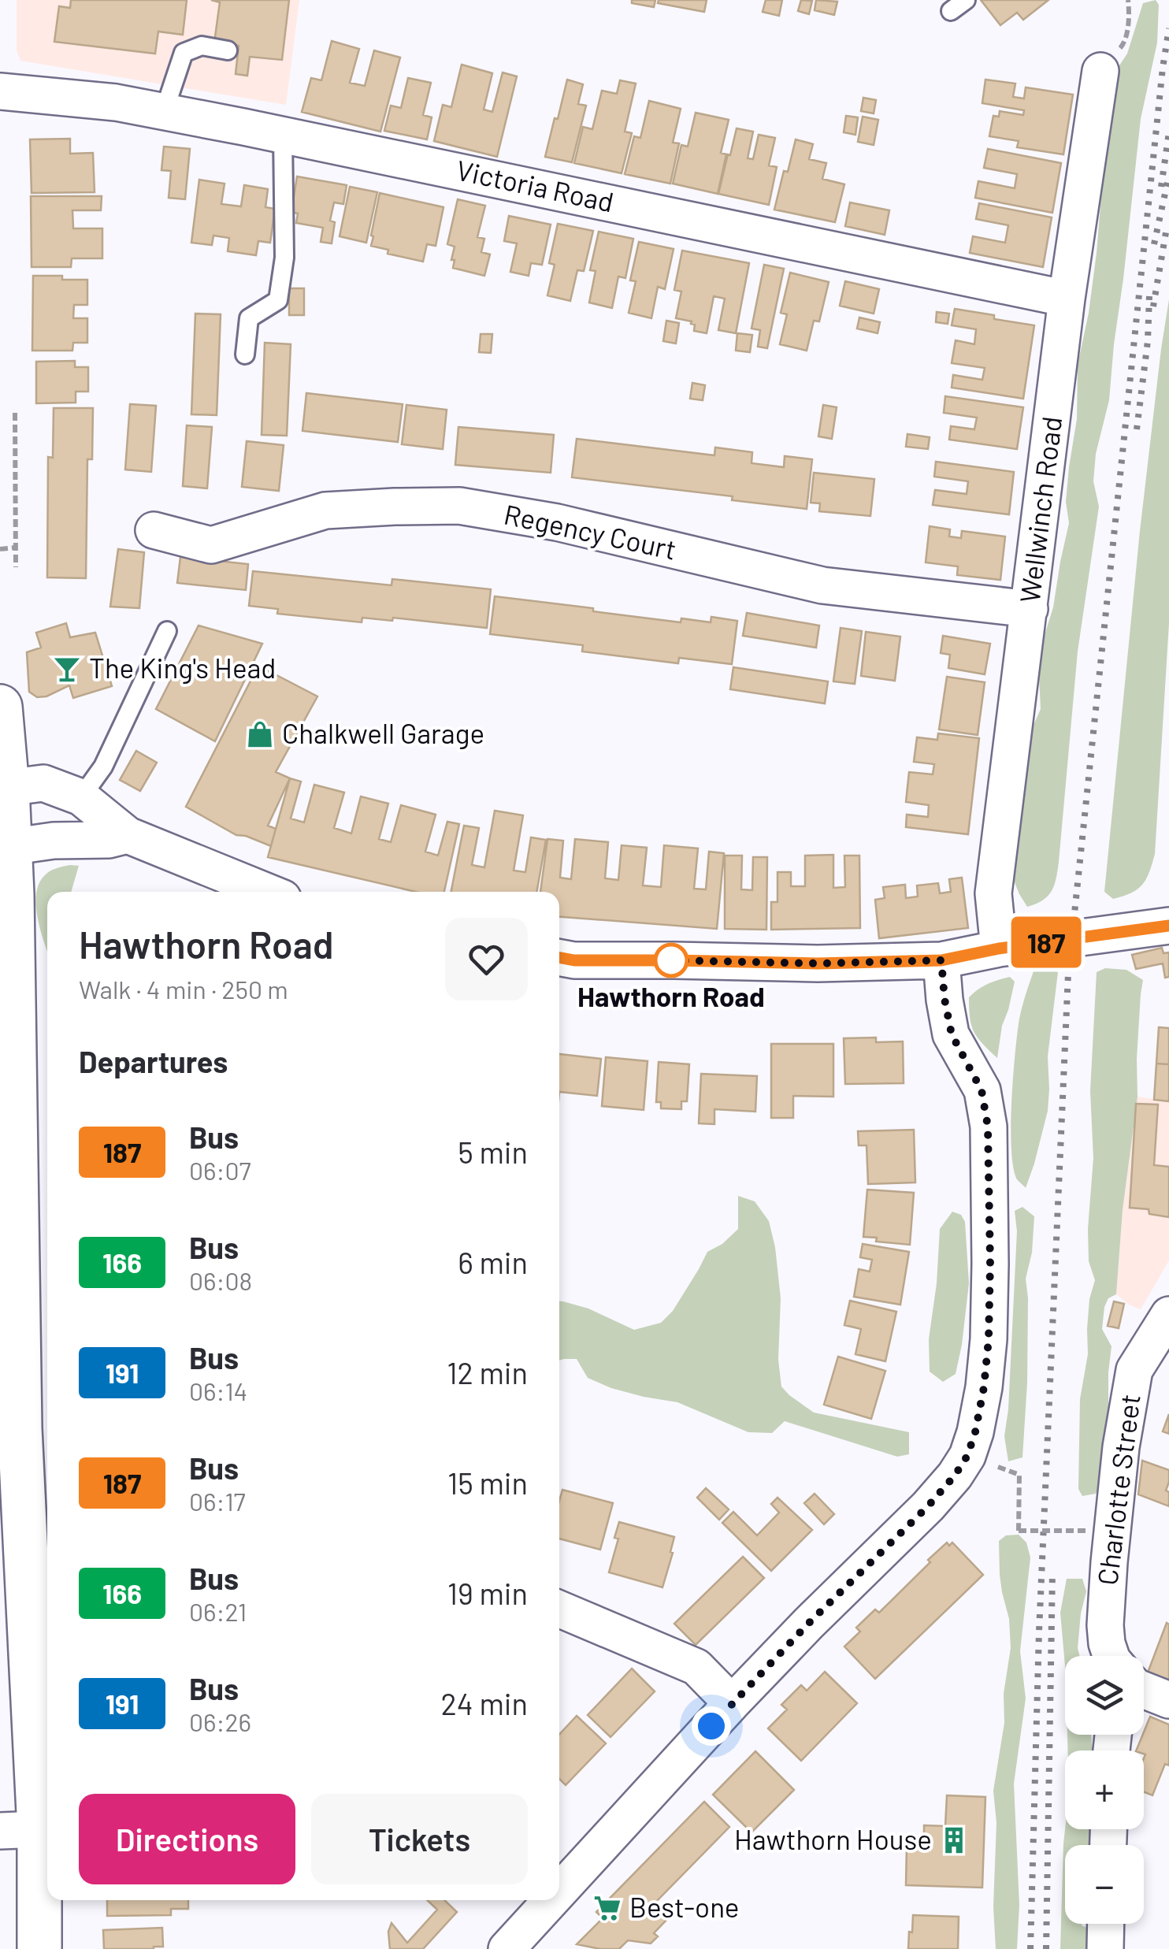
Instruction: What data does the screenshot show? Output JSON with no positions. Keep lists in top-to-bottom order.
{
  "streets": {
    "street": [
      "Victoria Road",
      "Wellwinch Road",
      "Regency Court",
      "Charlotte Street"
    ]
  },
  "crossings": [
    ["Victoria Road", "Wellwinch Road"],
    ["Wellwinch Road", "Regency Court"]
  ],
  "places": {
    "bar": ["The King's Head"],
    "shop": ["Chalkwell Garage"],
    "other": ["Hawthorn Road"],
    "building": ["Hawthorn House"],
    "supermarket": ["Best-one"]
  },
  "lines": ["bus line 187"],
  "page": {
    "on_map": "187",
    "heading": [
      ["Hawthorn Road", "Walk · 4 min · 250 m"],
      "Departures"
    ],
    "list": [
      {
        "mark": "187",
        "name": "Bus",
        "note": "06:07",
        "value": "5 min"
      },
      {
        "mark": "166",
        "name": "Bus",
        "note": "06:08",
        "value": "6 min"
      },
      {
        "mark": "191",
        "name": "Bus",
        "note": "06:14",
        "value": "12 min"
      },
      {
        "mark": "187",
        "name": "Bus",
        "note": "06:17",
        "value": "15 min"
      },
      {
        "mark": "166",
        "name": "Bus",
        "note": "06:21",
        "value": "19 min"
      },
      {
        "mark": "191",
        "name": "Bus",
        "note": "06:26",
        "value": "24 min"
      }
    ],
    "map_buttons": ["+", "−"],
    "buttons": ["Directions", "Tickets"]
  }
}
